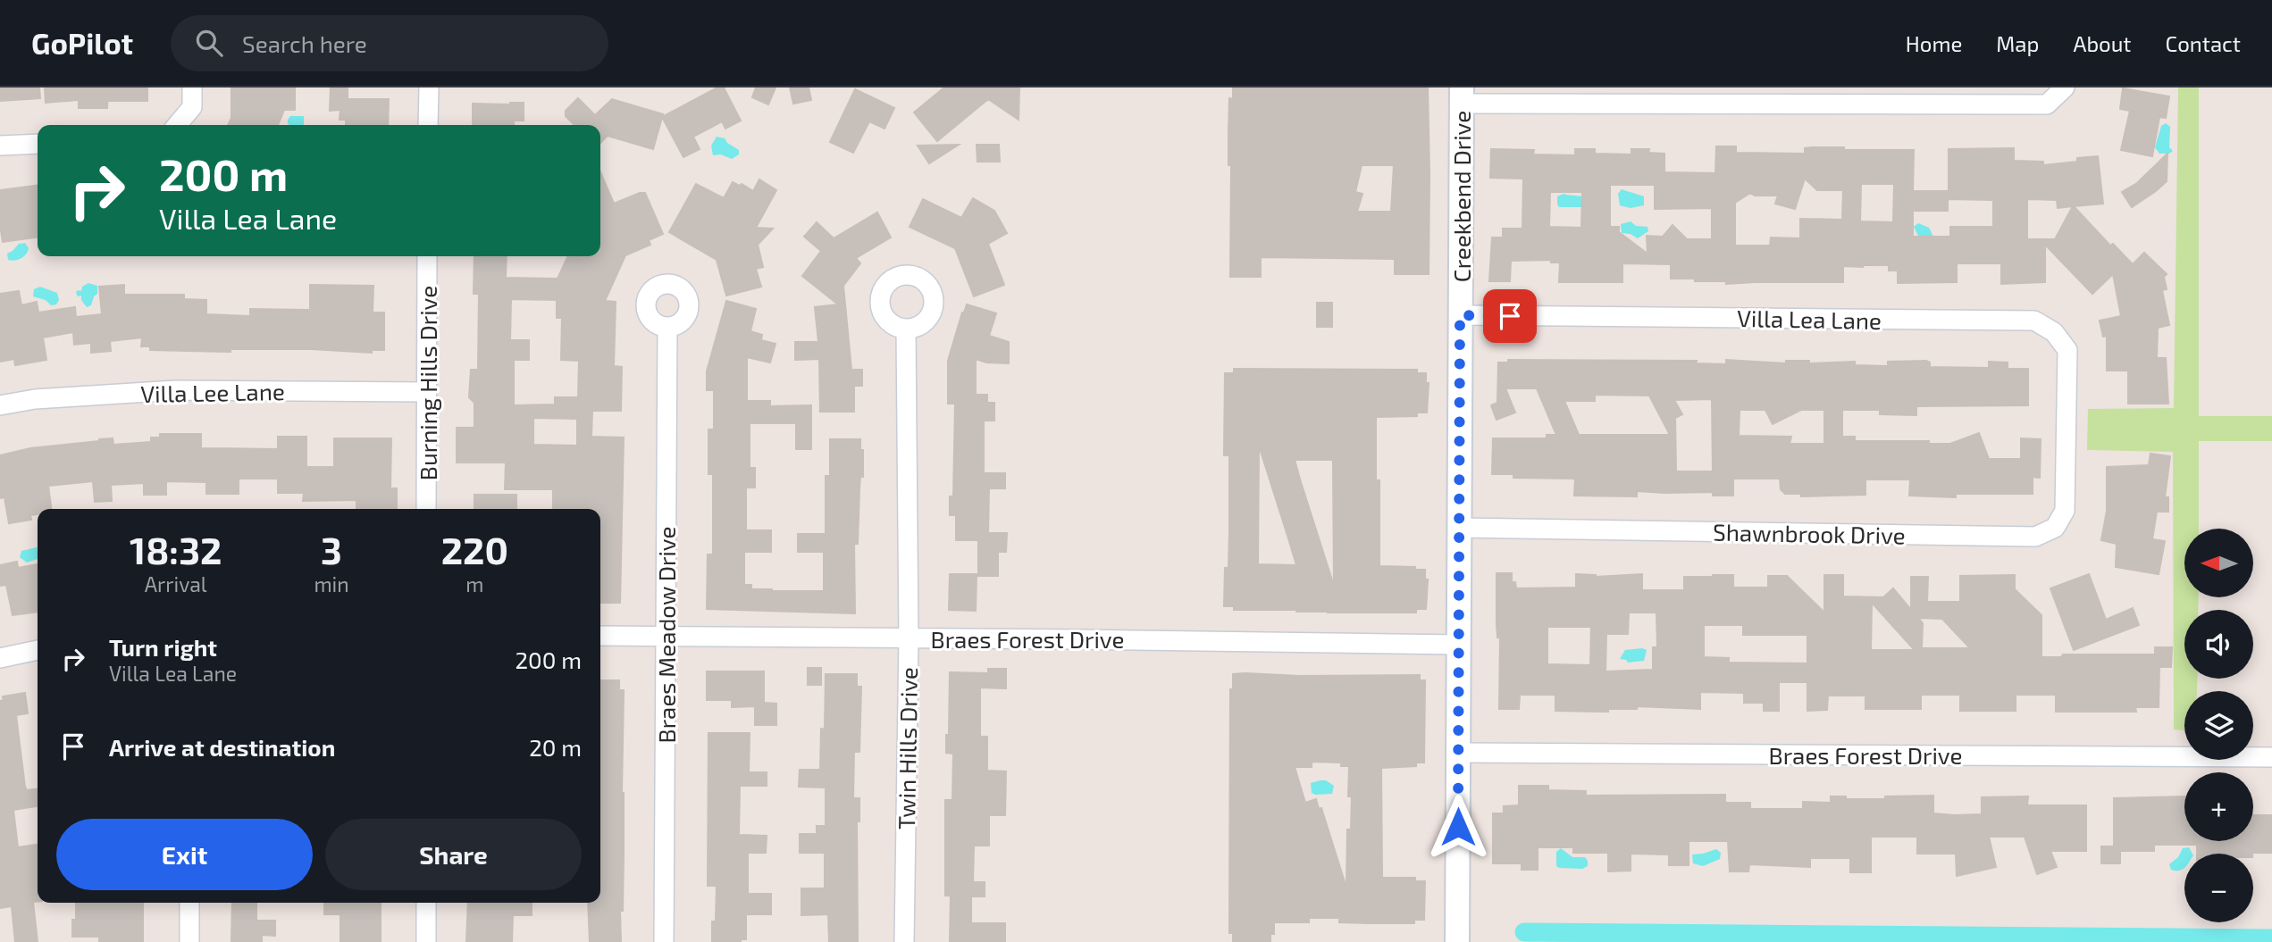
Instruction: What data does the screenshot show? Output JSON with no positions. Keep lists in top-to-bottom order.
{
  "streets": {
    "street": [
      "Creekbend Drive",
      "Villa Lea Lane",
      "Burning Hills Drive",
      "Villa Lee Lane",
      "Shawnbrook Drive",
      "Braes Meadow Drive",
      "Braes Forest Drive",
      "Twin Hills Drive"
    ]
  },
  "crossings": [
    ["Creekbend Drive", "Villa Lea Lane"],
    ["Creekbend Drive", "Shawnbrook Drive"],
    ["Creekbend Drive", "Braes Forest Drive"],
    ["Villa Lea Lane", "Shawnbrook Drive"],
    ["Burning Hills Drive", "Villa Lee Lane"],
    ["Braes Meadow Drive", "Braes Forest Drive"],
    ["Braes Forest Drive", "Twin Hills Drive"]
  ],
  "north": "left",
  "page": {
    "header": "GoPilot",
    "search": "Search here",
    "nav": [
      "Home",
      "Map",
      "About",
      "Contact"
    ],
    "turn": ["200 m", "Villa Lea Lane"],
    "eta": [
      "18:32",
      "Arrival",
      "3",
      "min",
      "220",
      "m"
    ],
    "map_buttons": ["+", "−"],
    "list": [
      {
        "name": "Turn right",
        "note": "Villa Lea Lane",
        "value": "200 m"
      },
      {
        "name": "Arrive at destination",
        "value": "20 m"
      }
    ],
    "buttons": ["Exit", "Share"]
  }
}
